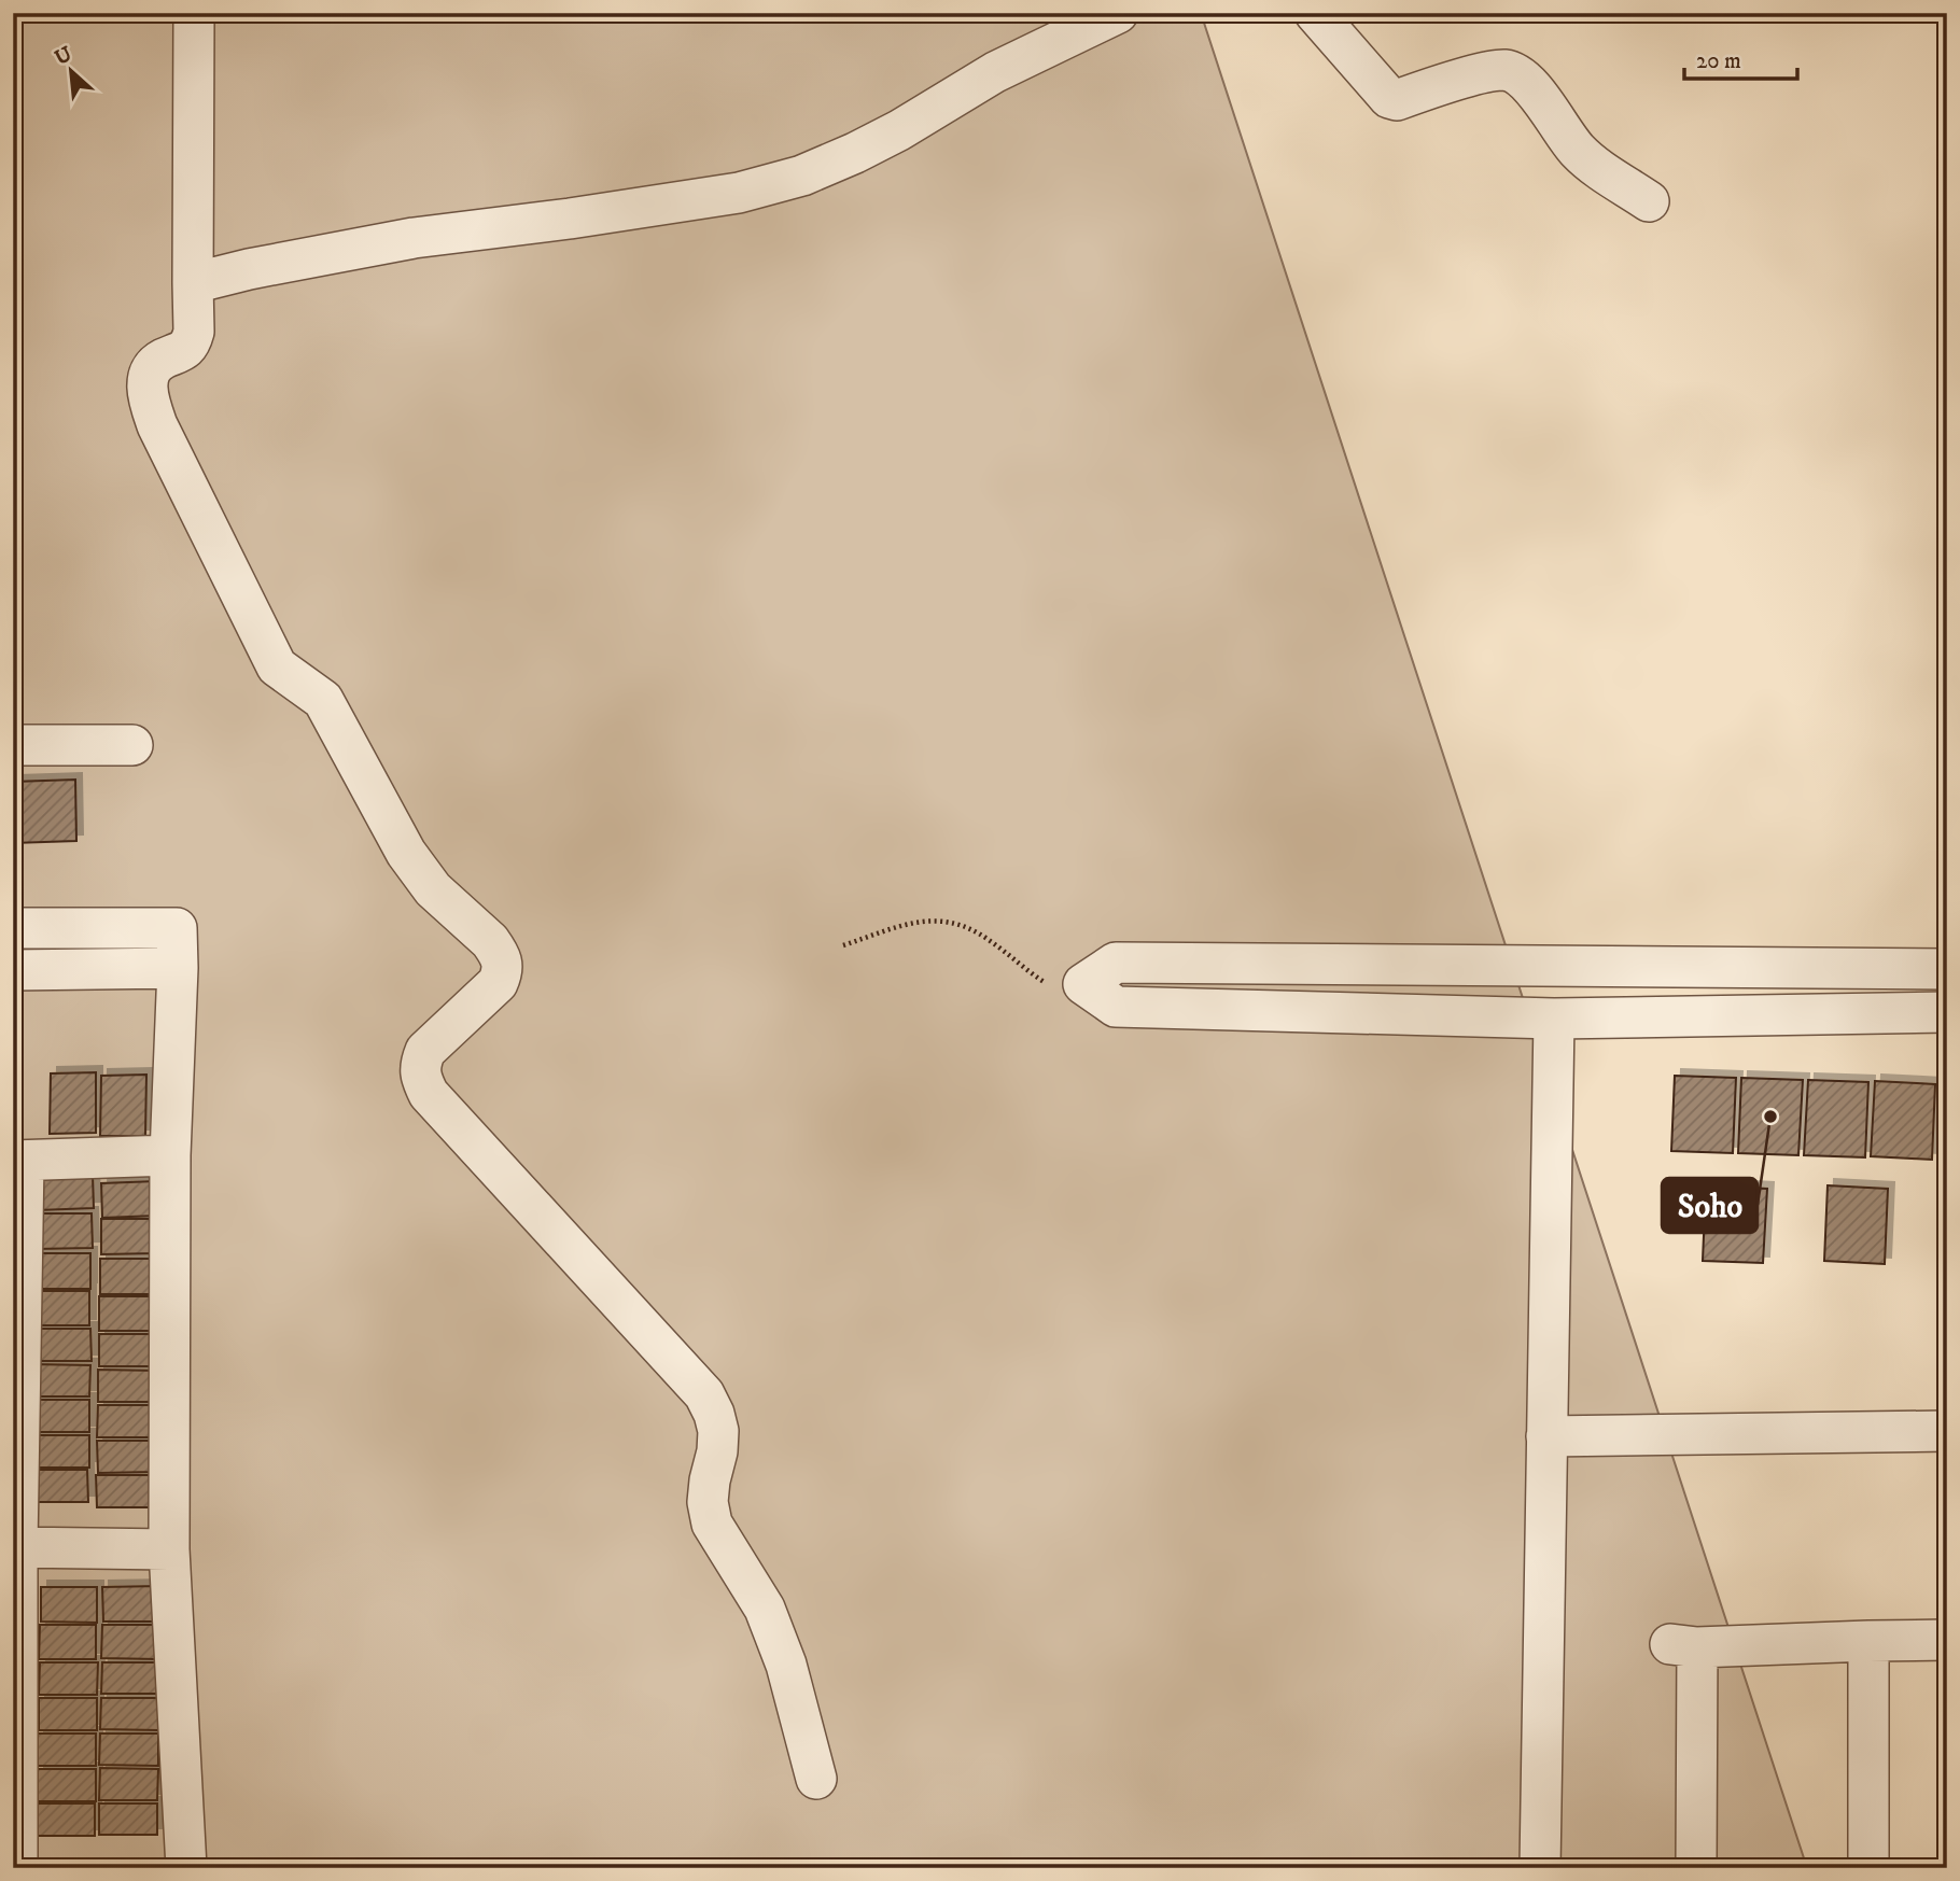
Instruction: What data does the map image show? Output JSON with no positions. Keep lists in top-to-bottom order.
{
  "places": ["Soho"],
  "scale_bar": "20 m",
  "north": "top left"
}
